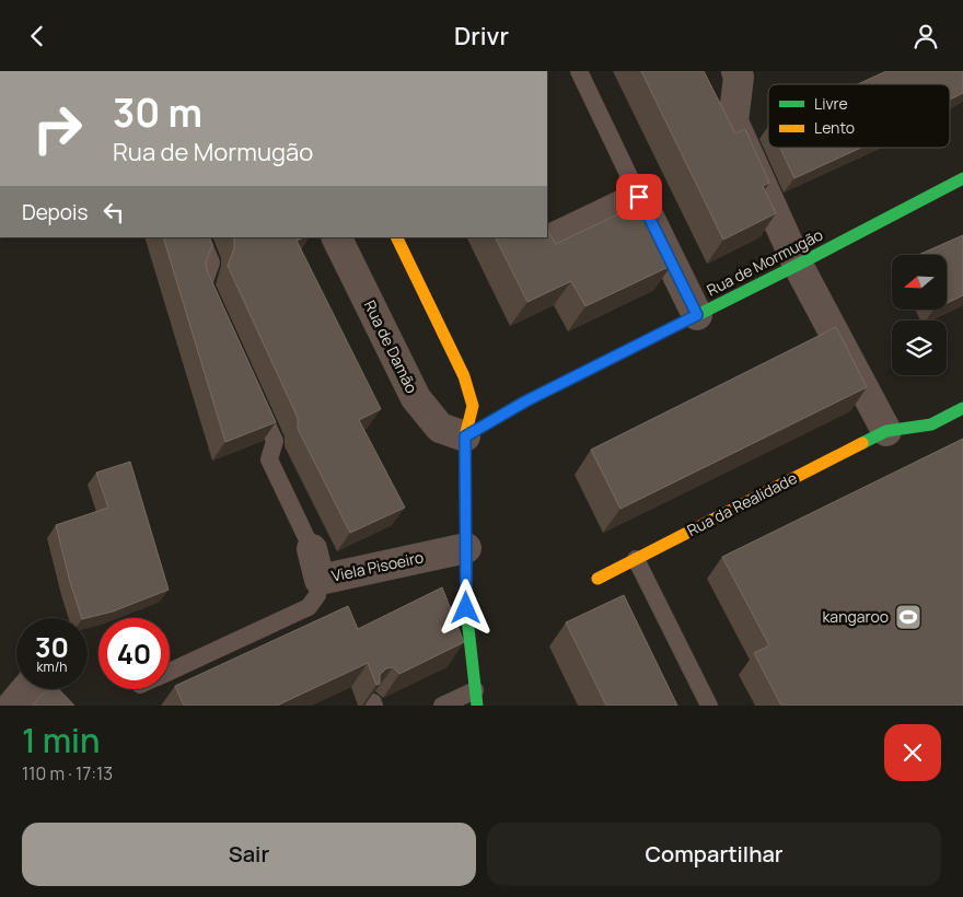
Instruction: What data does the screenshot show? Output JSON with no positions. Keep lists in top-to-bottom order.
{
  "streets": {
    "street": [
      "Rua de Mormugão",
      "Rua de Damão",
      "Rua da Realidade",
      "Viela Pisoeiro"
    ]
  },
  "crossings": [
    ["Rua de Mormugão", "Rua de Damão"]
  ],
  "places": {
    "sports": ["kangaroo"]
  },
  "legend": ["Livre", "Lento"],
  "north": "left",
  "page": {
    "header": "Drivr",
    "turn": ["30 m", "Rua de Mormugão"],
    "then": "Depois",
    "speed": "30 km/h",
    "limit": "40",
    "heading": ["1 min", "110 m · 17:13"],
    "buttons": ["Sair", "Compartilhar"]
  }
}
